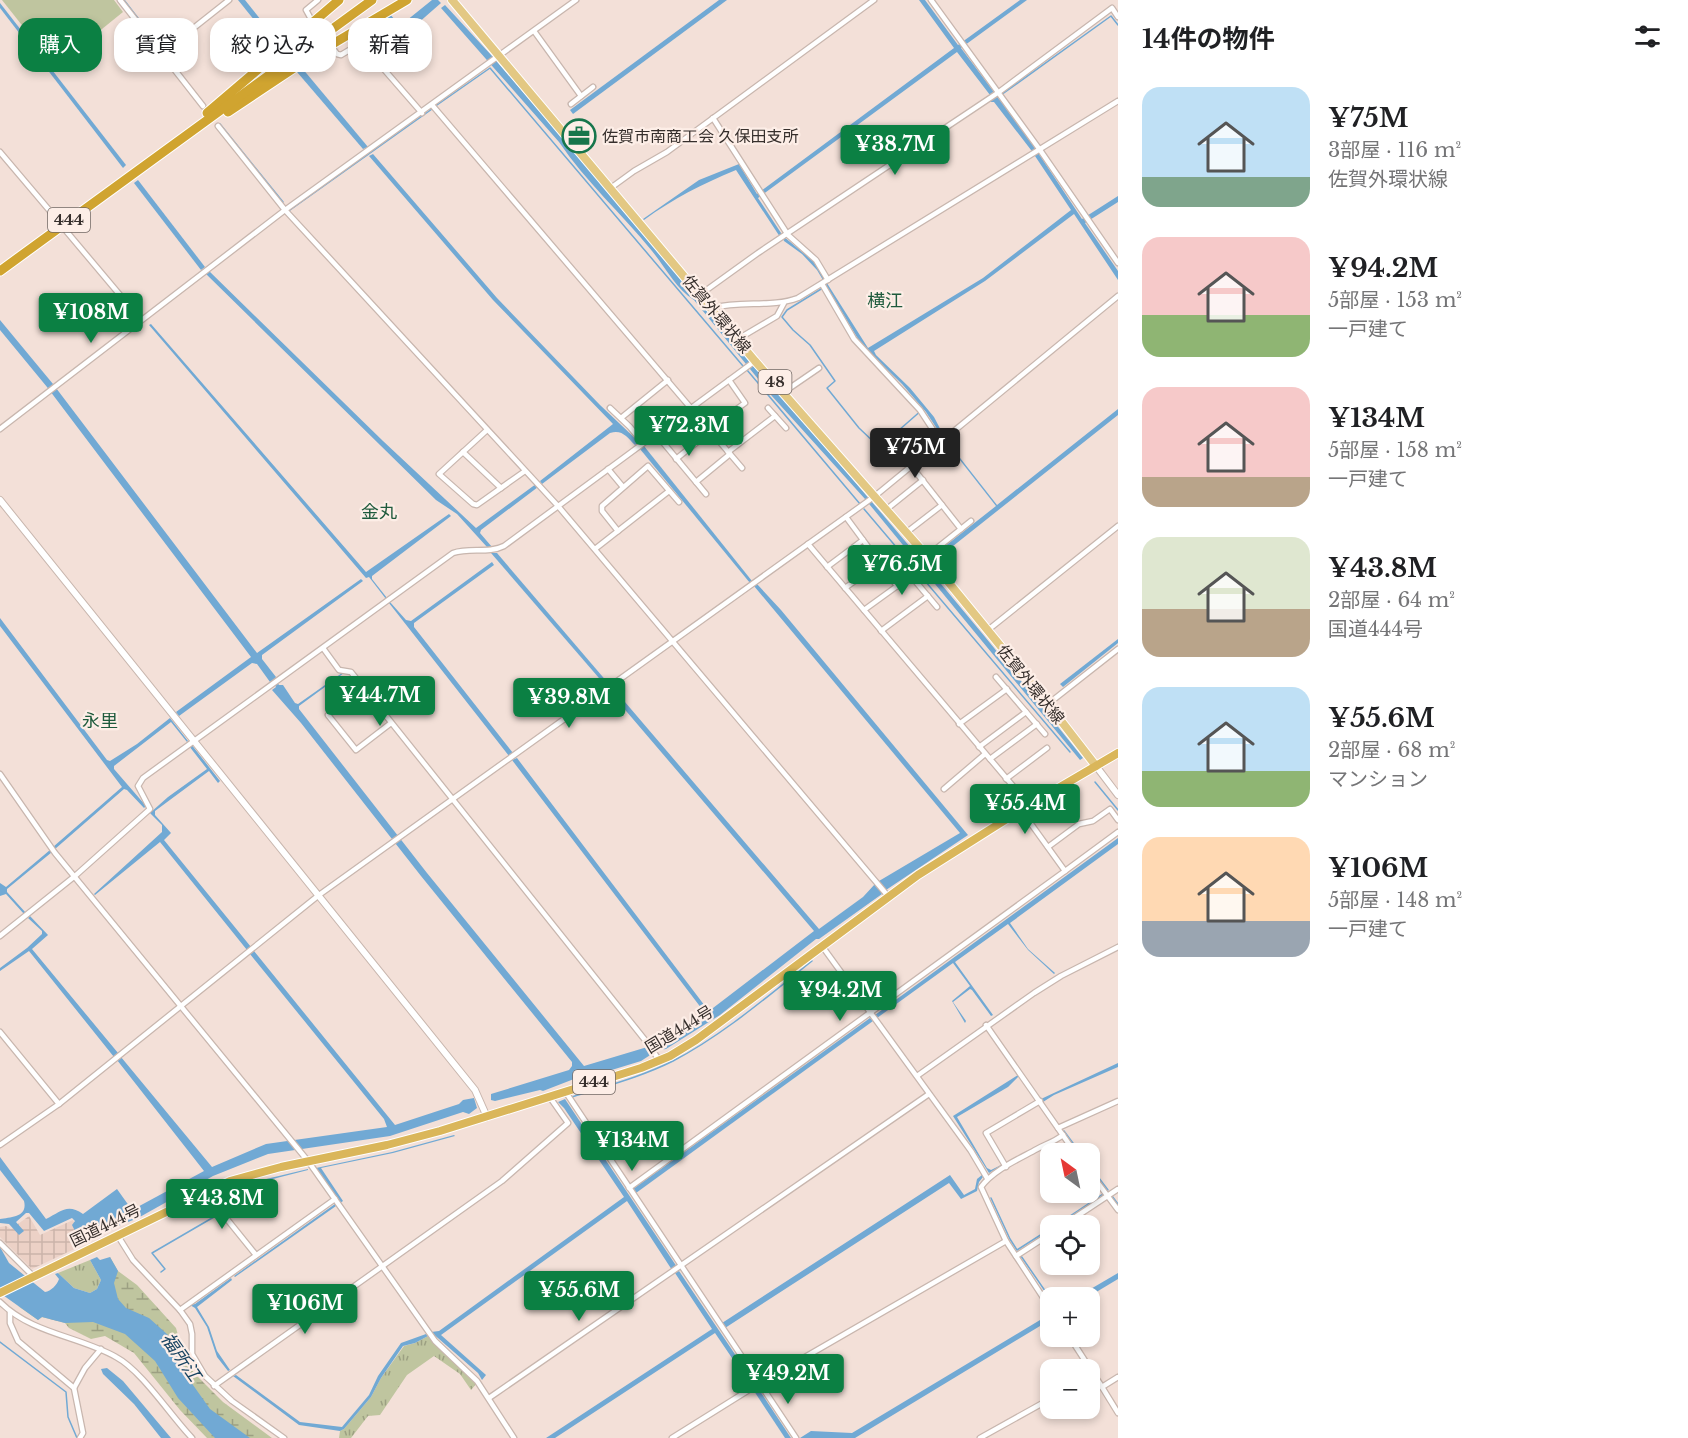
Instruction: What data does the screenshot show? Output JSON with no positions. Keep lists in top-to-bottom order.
{
  "streets": {
    "highway": ["444", "国道444号"],
    "main road": ["佐賀外環状線", "48"]
  },
  "crossings": [
    ["444", "国道444号"],
    ["佐賀外環状線", "国道444号"]
  ],
  "districts": ["横江", "金丸", "永里"],
  "water": ["福所江"],
  "places": {
    "office": ["佐賀市南商工会 久保田支所"]
  },
  "north": "top left",
  "page": {
    "heading": "14件の物件",
    "chip": [
      "購入",
      "賃貸",
      "絞り込み",
      "新着"
    ],
    "list": [
      {
        "name": "¥75M",
        "note": "3部屋 · 116 m² · 佐賀外環状線"
      },
      {
        "name": "¥94.2M",
        "note": "5部屋 · 153 m² · 一戸建て"
      },
      {
        "name": "¥134M",
        "note": "5部屋 · 158 m² · 一戸建て"
      },
      {
        "name": "¥43.8M",
        "note": "2部屋 · 64 m² · 国道444号"
      },
      {
        "name": "¥55.6M",
        "note": "2部屋 · 68 m² · マンション"
      },
      {
        "name": "¥106M",
        "note": "5部屋 · 148 m² · 一戸建て"
      }
    ],
    "price": [
      "¥38.7M",
      "¥108M",
      "¥72.3M",
      "¥75M",
      "¥76.5M",
      "¥44.7M",
      "¥39.8M",
      "¥55.4M",
      "¥94.2M",
      "¥134M",
      "¥43.8M",
      "¥55.6M",
      "¥106M",
      "¥49.2M"
    ],
    "map_buttons": ["+", "−"]
  }
}
